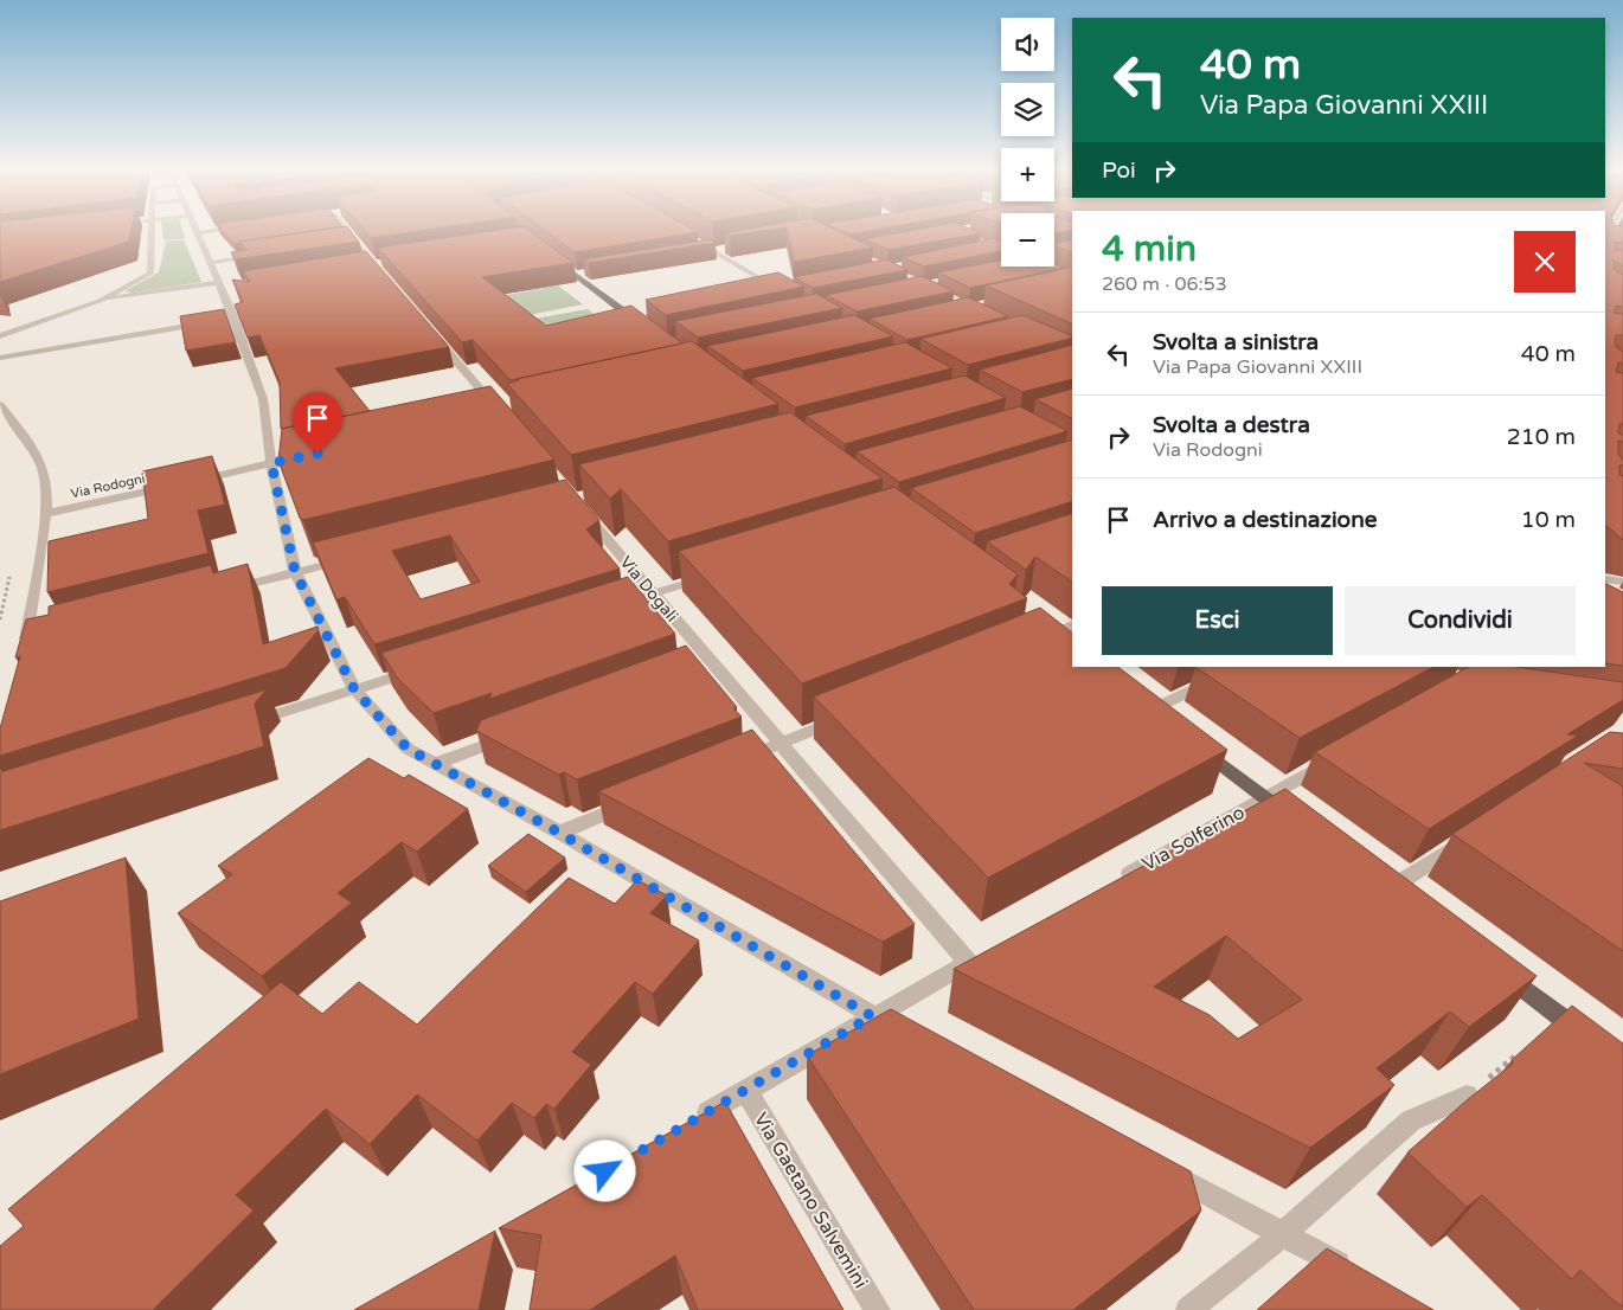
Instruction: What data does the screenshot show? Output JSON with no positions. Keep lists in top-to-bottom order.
{
  "streets": {
    "street": [
      "Via Rodogni",
      "Via Dogali",
      "Via Solferino",
      "Via Gaetano Salvemini"
    ]
  },
  "page": {
    "map_buttons": ["+", "−"],
    "turn": ["40 m", "Via Papa Giovanni XXIII"],
    "then": "Poi",
    "heading": ["4 min", "260 m · 06:53"],
    "list": [
      {
        "name": "Svolta a sinistra",
        "note": "Via Papa Giovanni XXIII",
        "value": "40 m"
      },
      {
        "name": "Svolta a destra",
        "note": "Via Rodogni",
        "value": "210 m"
      },
      {
        "name": "Arrivo a destinazione",
        "value": "10 m"
      }
    ],
    "buttons": ["Esci", "Condividi"]
  }
}
